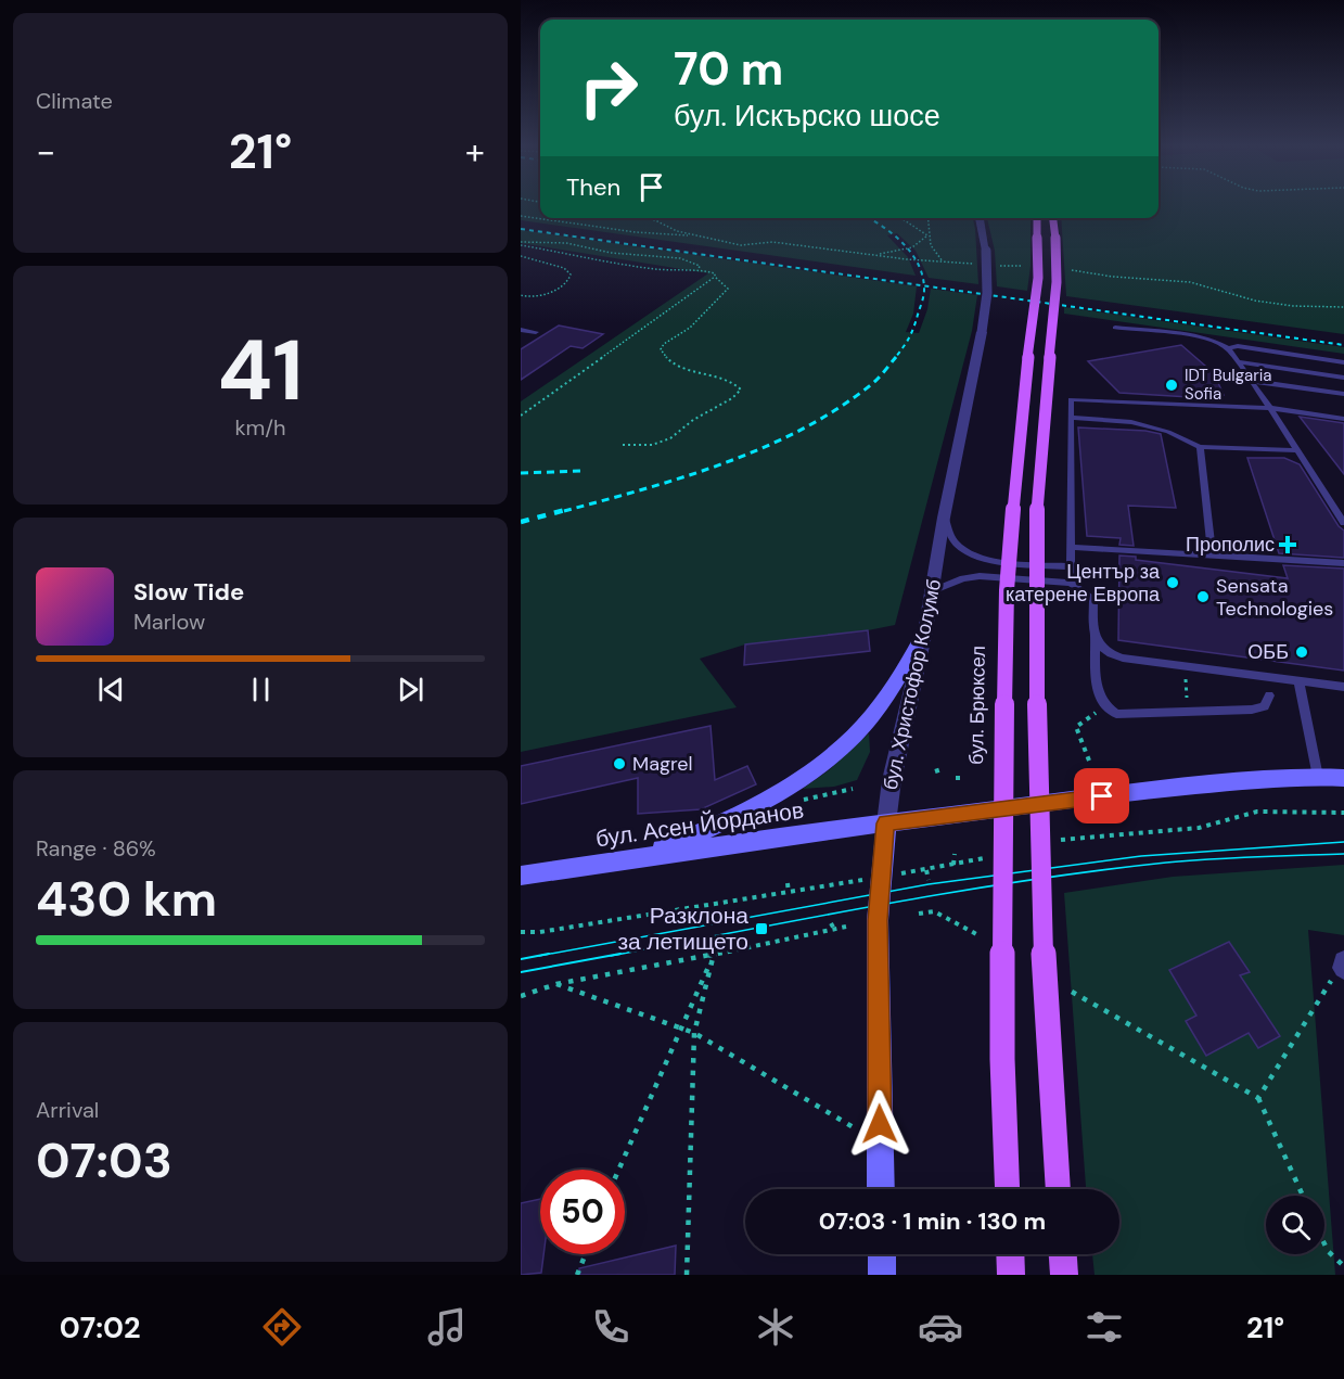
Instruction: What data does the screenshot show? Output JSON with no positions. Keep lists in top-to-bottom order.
{
  "streets": {
    "main road": ["бул. Христофор Колумб", "бул. Брюксел", "бул. Асен Йорданов"]
  },
  "crossings": [
    ["бул. Христофор Колумб", "бул. Асен Йорданов"]
  ],
  "places": {
    "other": [
      "IDT Bulgaria Sofia",
      "Център за катерене Европа",
      "Sensata Technologies",
      "ОББ",
      "Magrel"
    ],
    "health": ["Прополис"],
    "transit": ["Разклона за летището"]
  },
  "page": {
    "tile": [
      "Climate",
      ["41", "km/h"],
      ["Range · 86%", "430 km"],
      ["Arrival", "07:03"]
    ],
    "turn": ["70 m", "бул. Искърско шосе"],
    "heat": ["−", "21°", "+"],
    "then": "Then",
    "song": ["Slow Tide", "Marlow"],
    "limit": "50",
    "trip": "07:03 · 1 min · 130 m",
    "tabs": ["07:02", "21°"]
  }
}
